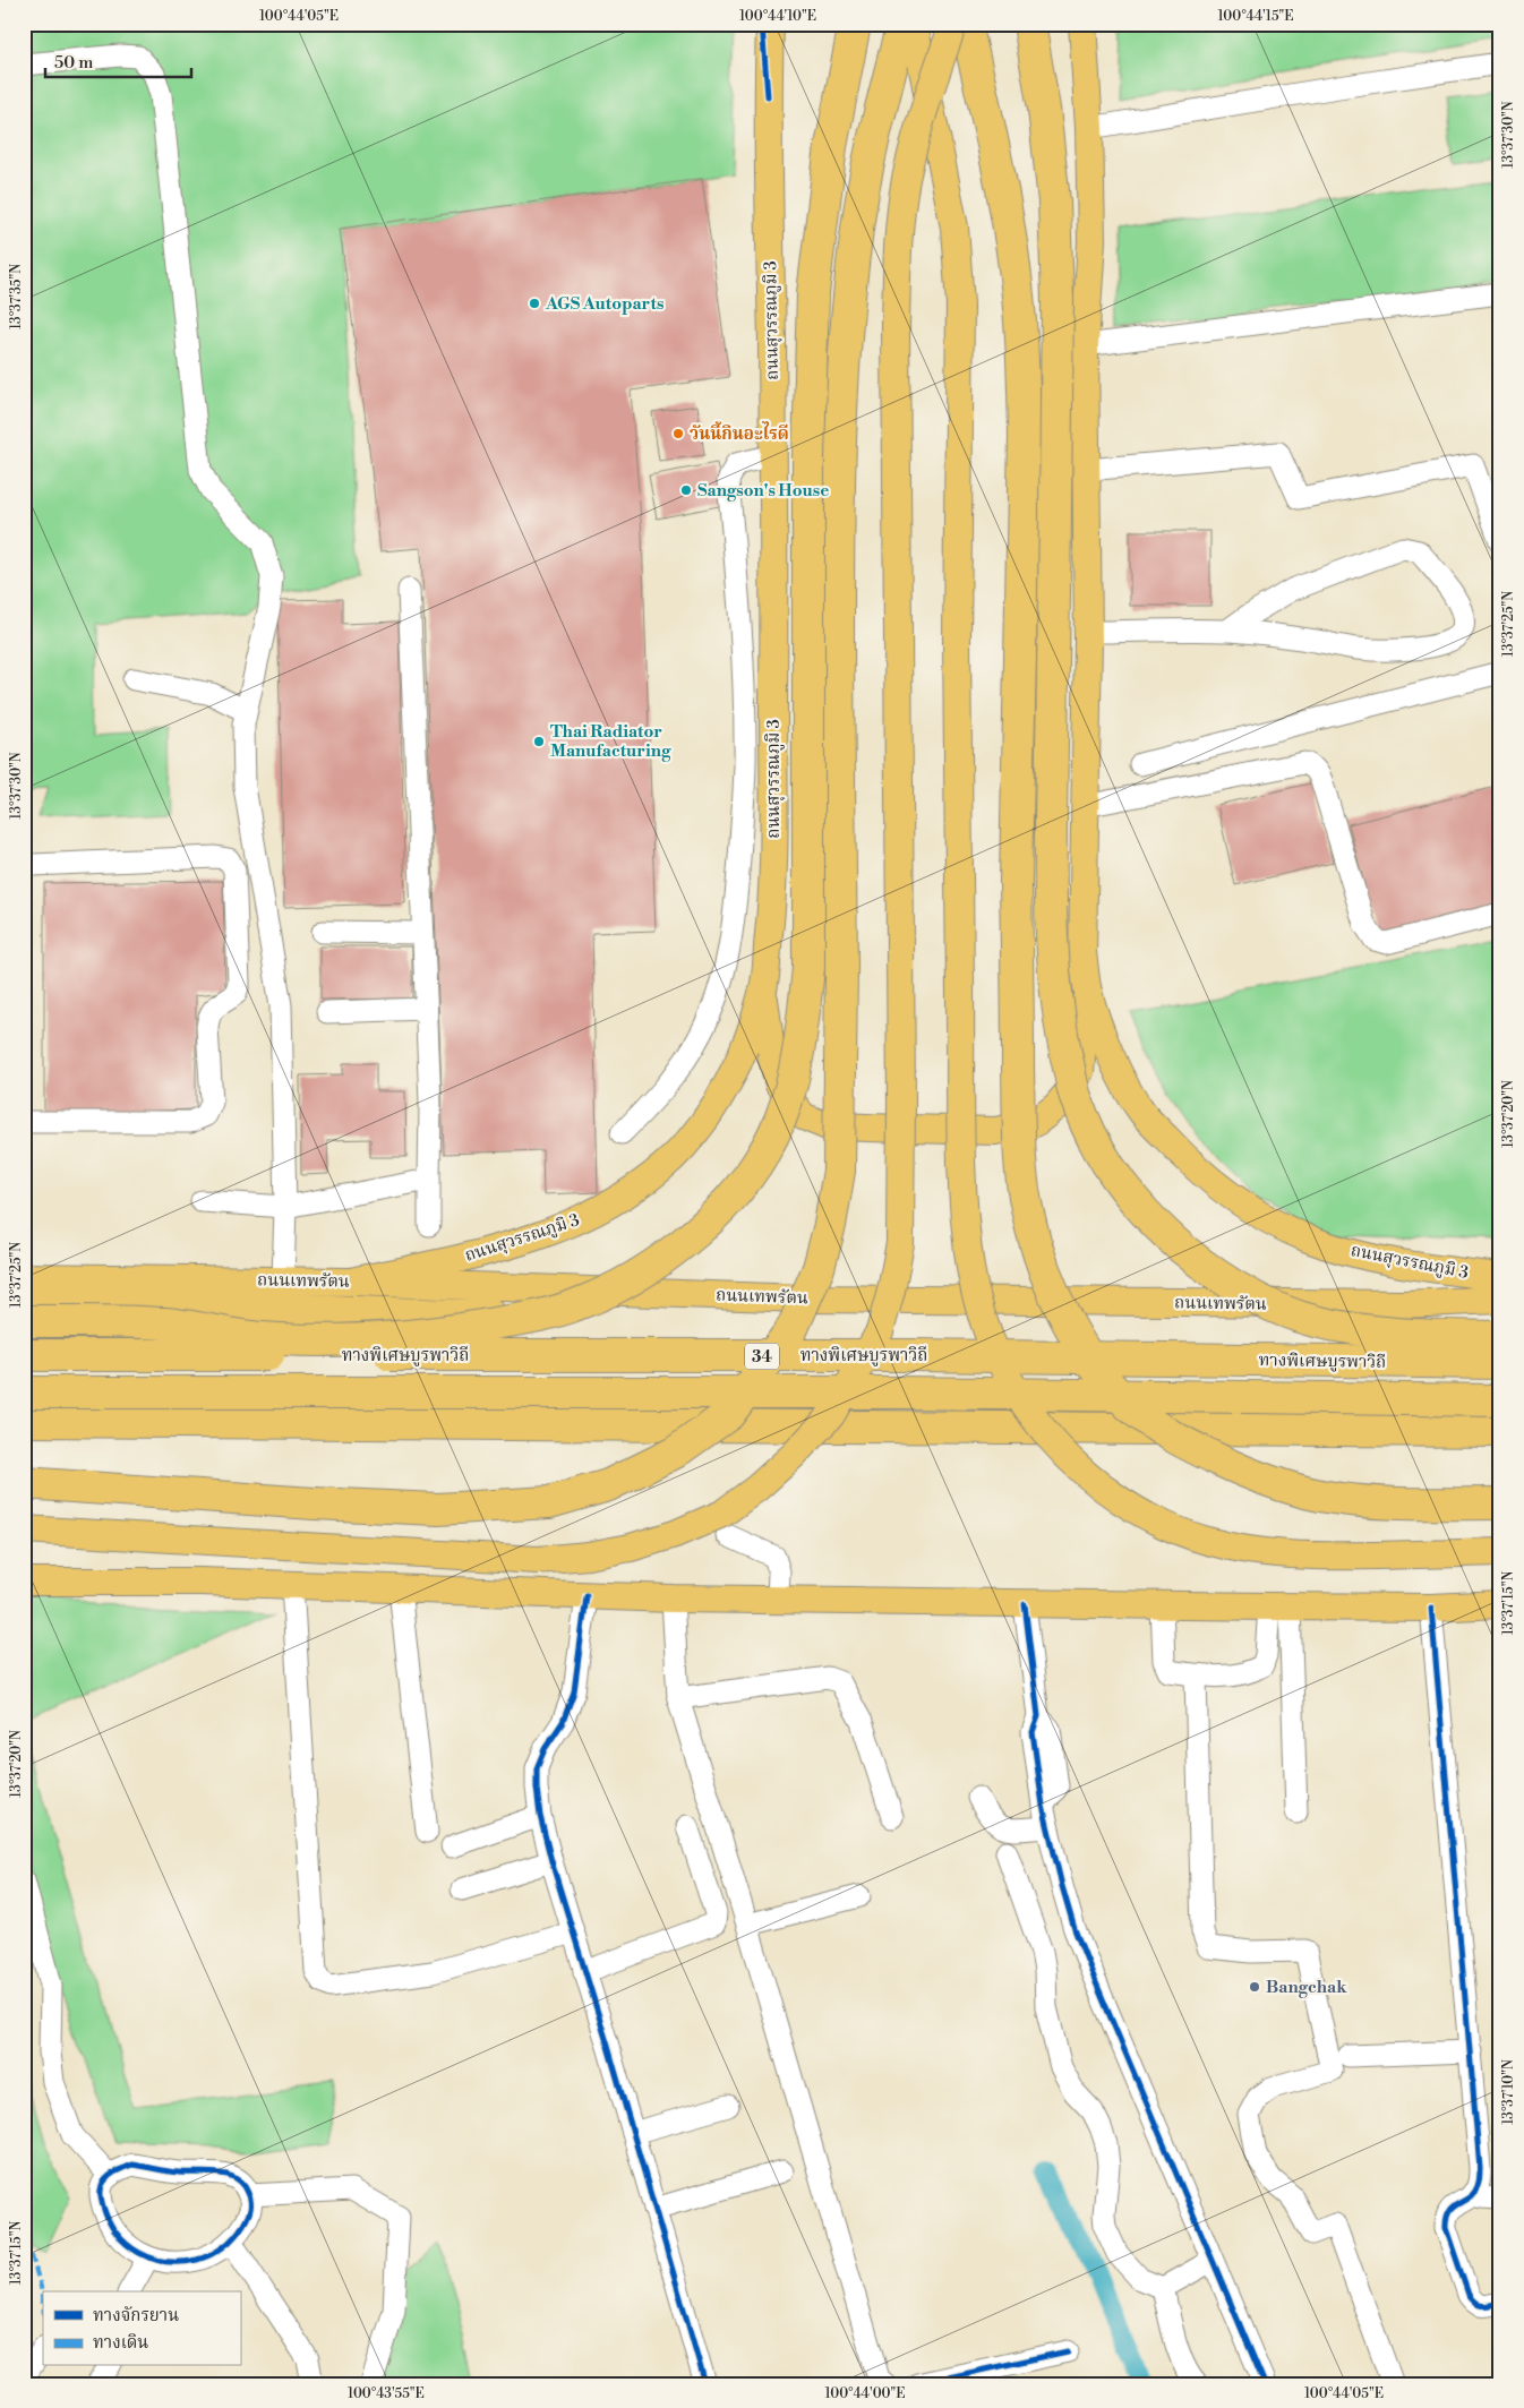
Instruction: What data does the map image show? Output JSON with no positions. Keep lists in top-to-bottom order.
{
  "streets": {
    "highway": ["ทางพิเศษบูรพาวิถี", "34"],
    "main road": ["ถนนสุวรรณภูมิ 3", "ถนนเทพรัตน"]
  },
  "crossings": [
    ["ถนนสุวรรณภูมิ 3", "ถนนเทพรัตน"],
    ["ทางพิเศษบูรพาวิถี", "34"]
  ],
  "places": [
    "AGS Autoparts",
    "วันนี้กินอะไรดี",
    "Sangson's House",
    "Thai Radiator Manufacturing",
    "Bangchak"
  ],
  "legend": ["ทางจักรยาน", "ทางเดิน"],
  "scale_bar": "50 m",
  "coordinates": [
    "100°44'05\"E",
    "100°44'10\"E",
    "100°44'15\"E",
    "13°37'30\"N",
    "13°37'35\"N",
    "13°37'25\"N",
    "13°37'20\"N",
    "13°37'15\"N",
    "13°37'10\"N",
    "100°43'55\"E",
    "100°44'00\"E"
  ]
}
